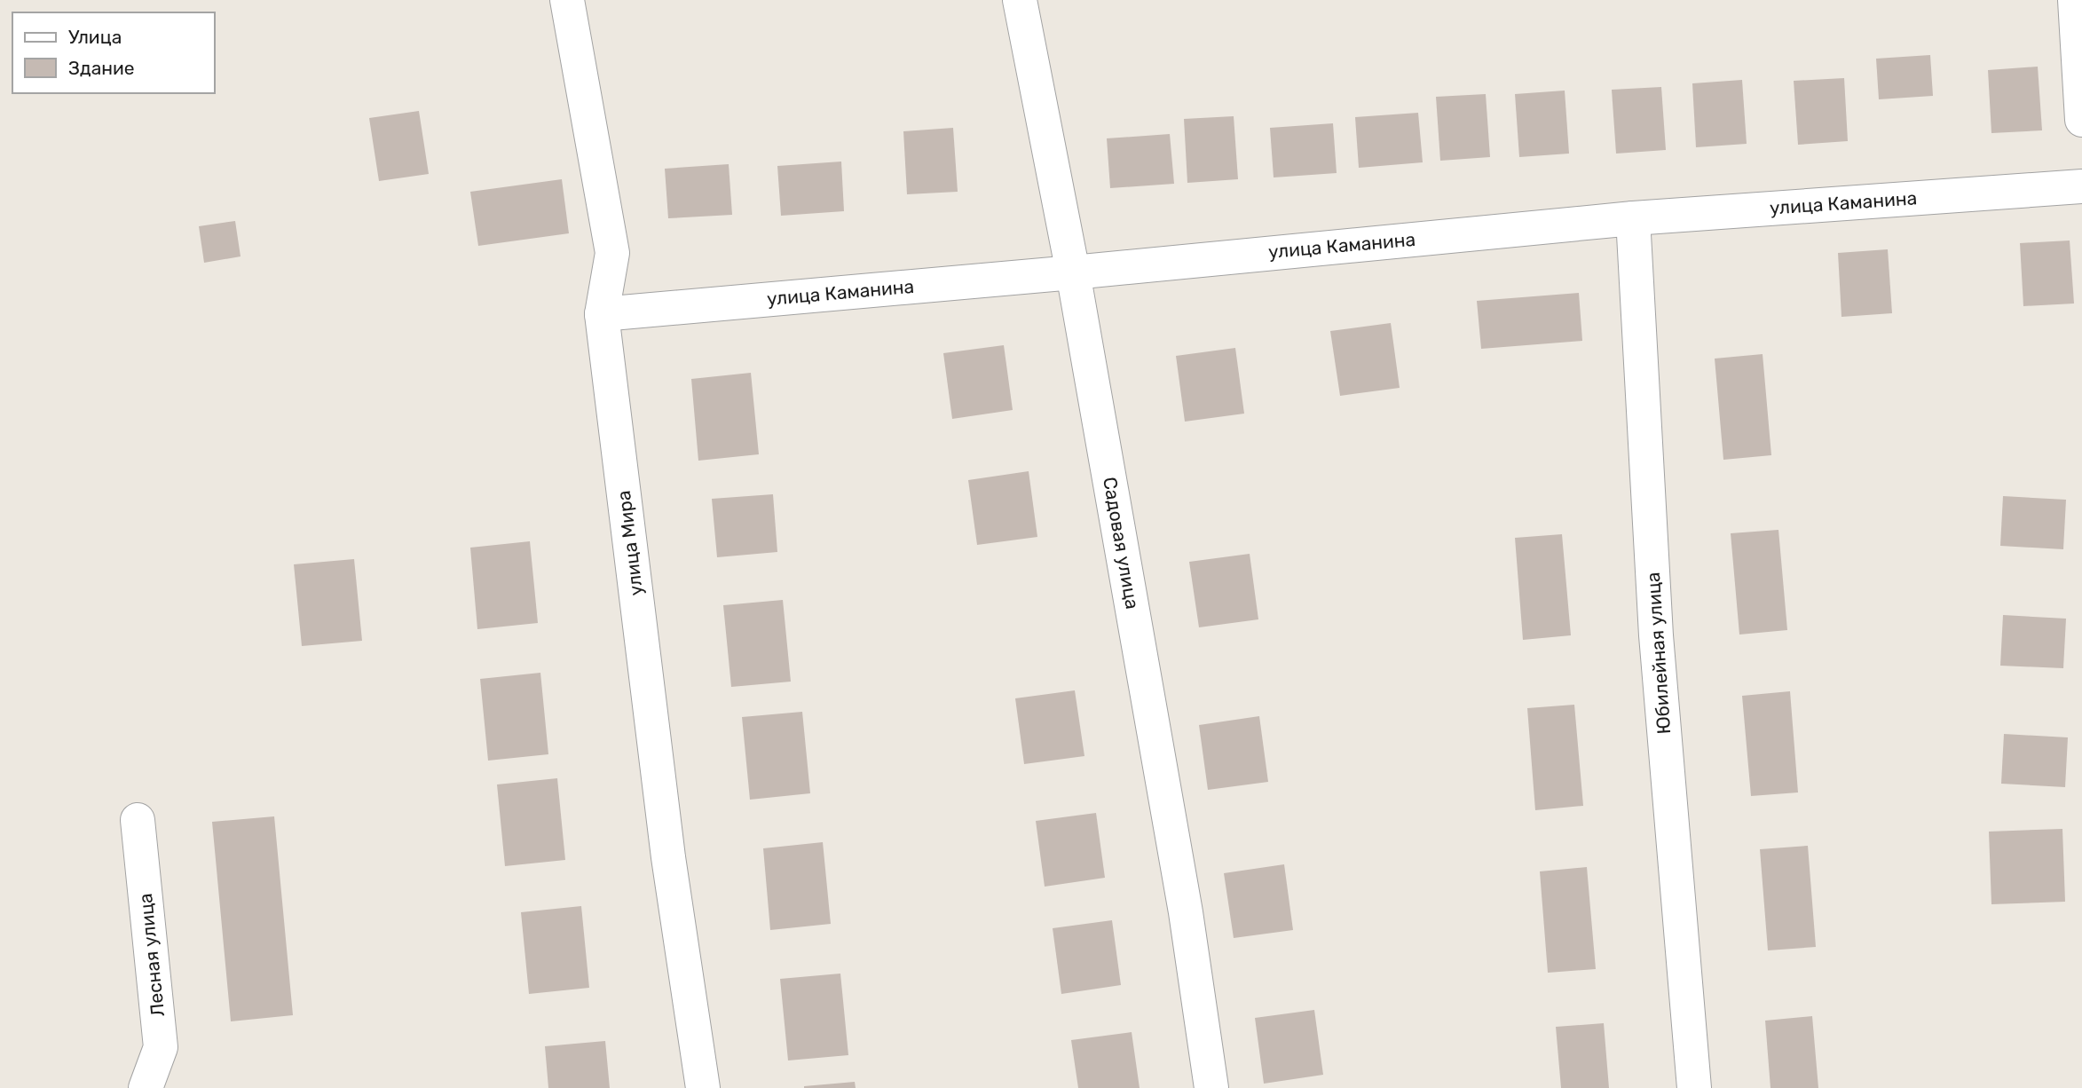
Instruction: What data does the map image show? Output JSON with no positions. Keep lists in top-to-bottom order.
{
  "streets": {
    "street": [
      "улица Каманина",
      "улица Мира",
      "Садовая улица",
      "Юбилейная улица",
      "Лесная улица"
    ]
  },
  "crossings": [
    ["улица Каманина", "улица Мира"],
    ["улица Каманина", "Садовая улица"],
    ["улица Каманина", "Юбилейная улица"]
  ],
  "legend": ["Улица", "Здание"]
}
